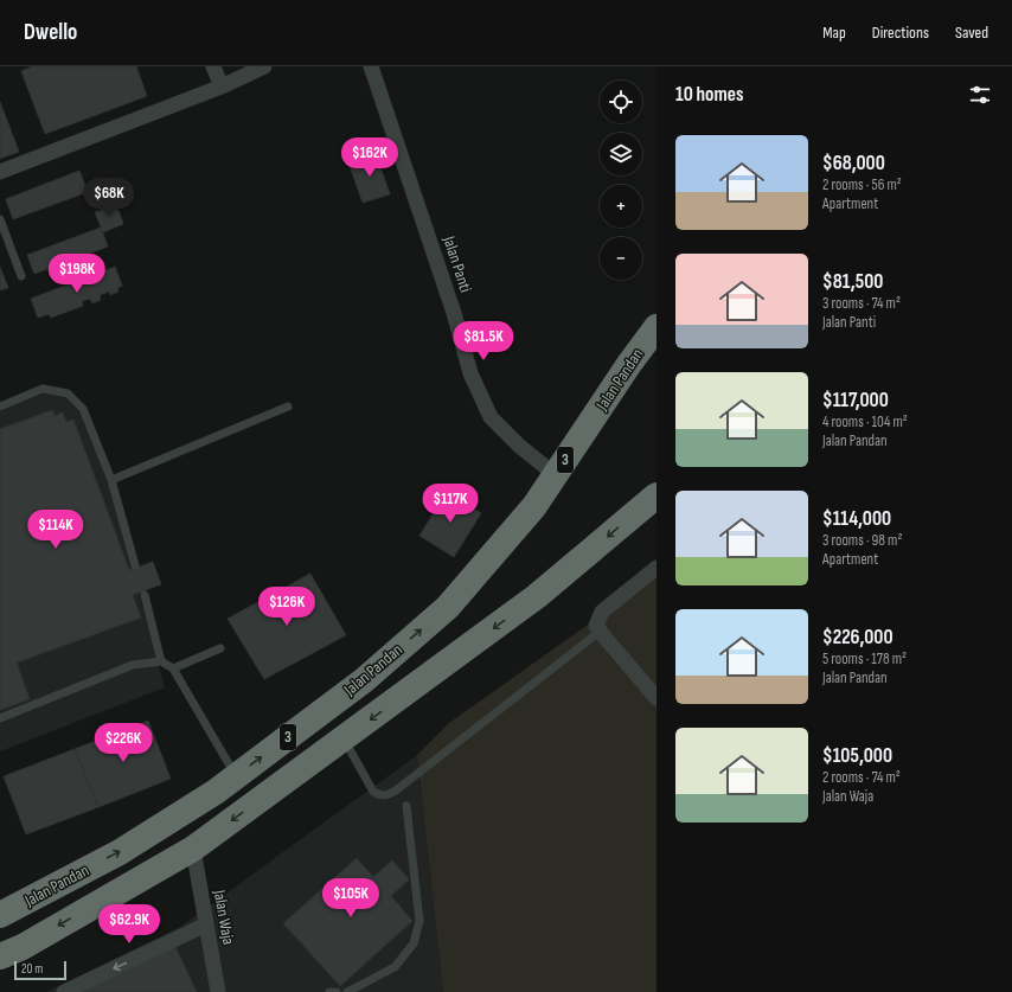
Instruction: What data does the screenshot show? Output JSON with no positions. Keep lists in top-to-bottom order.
{
  "streets": {
    "highway": ["Jalan Pandan", "3"],
    "street": ["Jalan Panti", "Jalan Waja"]
  },
  "crossings": [
    ["Jalan Panti", "Jalan Pandan"],
    ["3", "Jalan Waja"]
  ],
  "scale_bar": "20 m",
  "page": {
    "header": "Dwello",
    "nav": ["Map", "Directions", "Saved"],
    "heading": "10 homes",
    "map_buttons": ["+", "−"],
    "list": [
      {
        "name": "$68,000",
        "note": "2 rooms · 56 m² · Apartment"
      },
      {
        "name": "$81,500",
        "note": "3 rooms · 74 m² · Jalan Panti"
      },
      {
        "name": "$117,000",
        "note": "4 rooms · 104 m² · Jalan Pandan"
      },
      {
        "name": "$114,000",
        "note": "3 rooms · 98 m² · Apartment"
      },
      {
        "name": "$226,000",
        "note": "5 rooms · 178 m² · Jalan Pandan"
      },
      {
        "name": "$105,000",
        "note": "2 rooms · 74 m² · Jalan Waja"
      }
    ],
    "price": [
      "$162K",
      "$68K",
      "$198K",
      "$81.5K",
      "$117K",
      "$114K",
      "$126K",
      "$226K",
      "$105K",
      "$62.9K"
    ],
    "scale": "20 m"
  }
}
